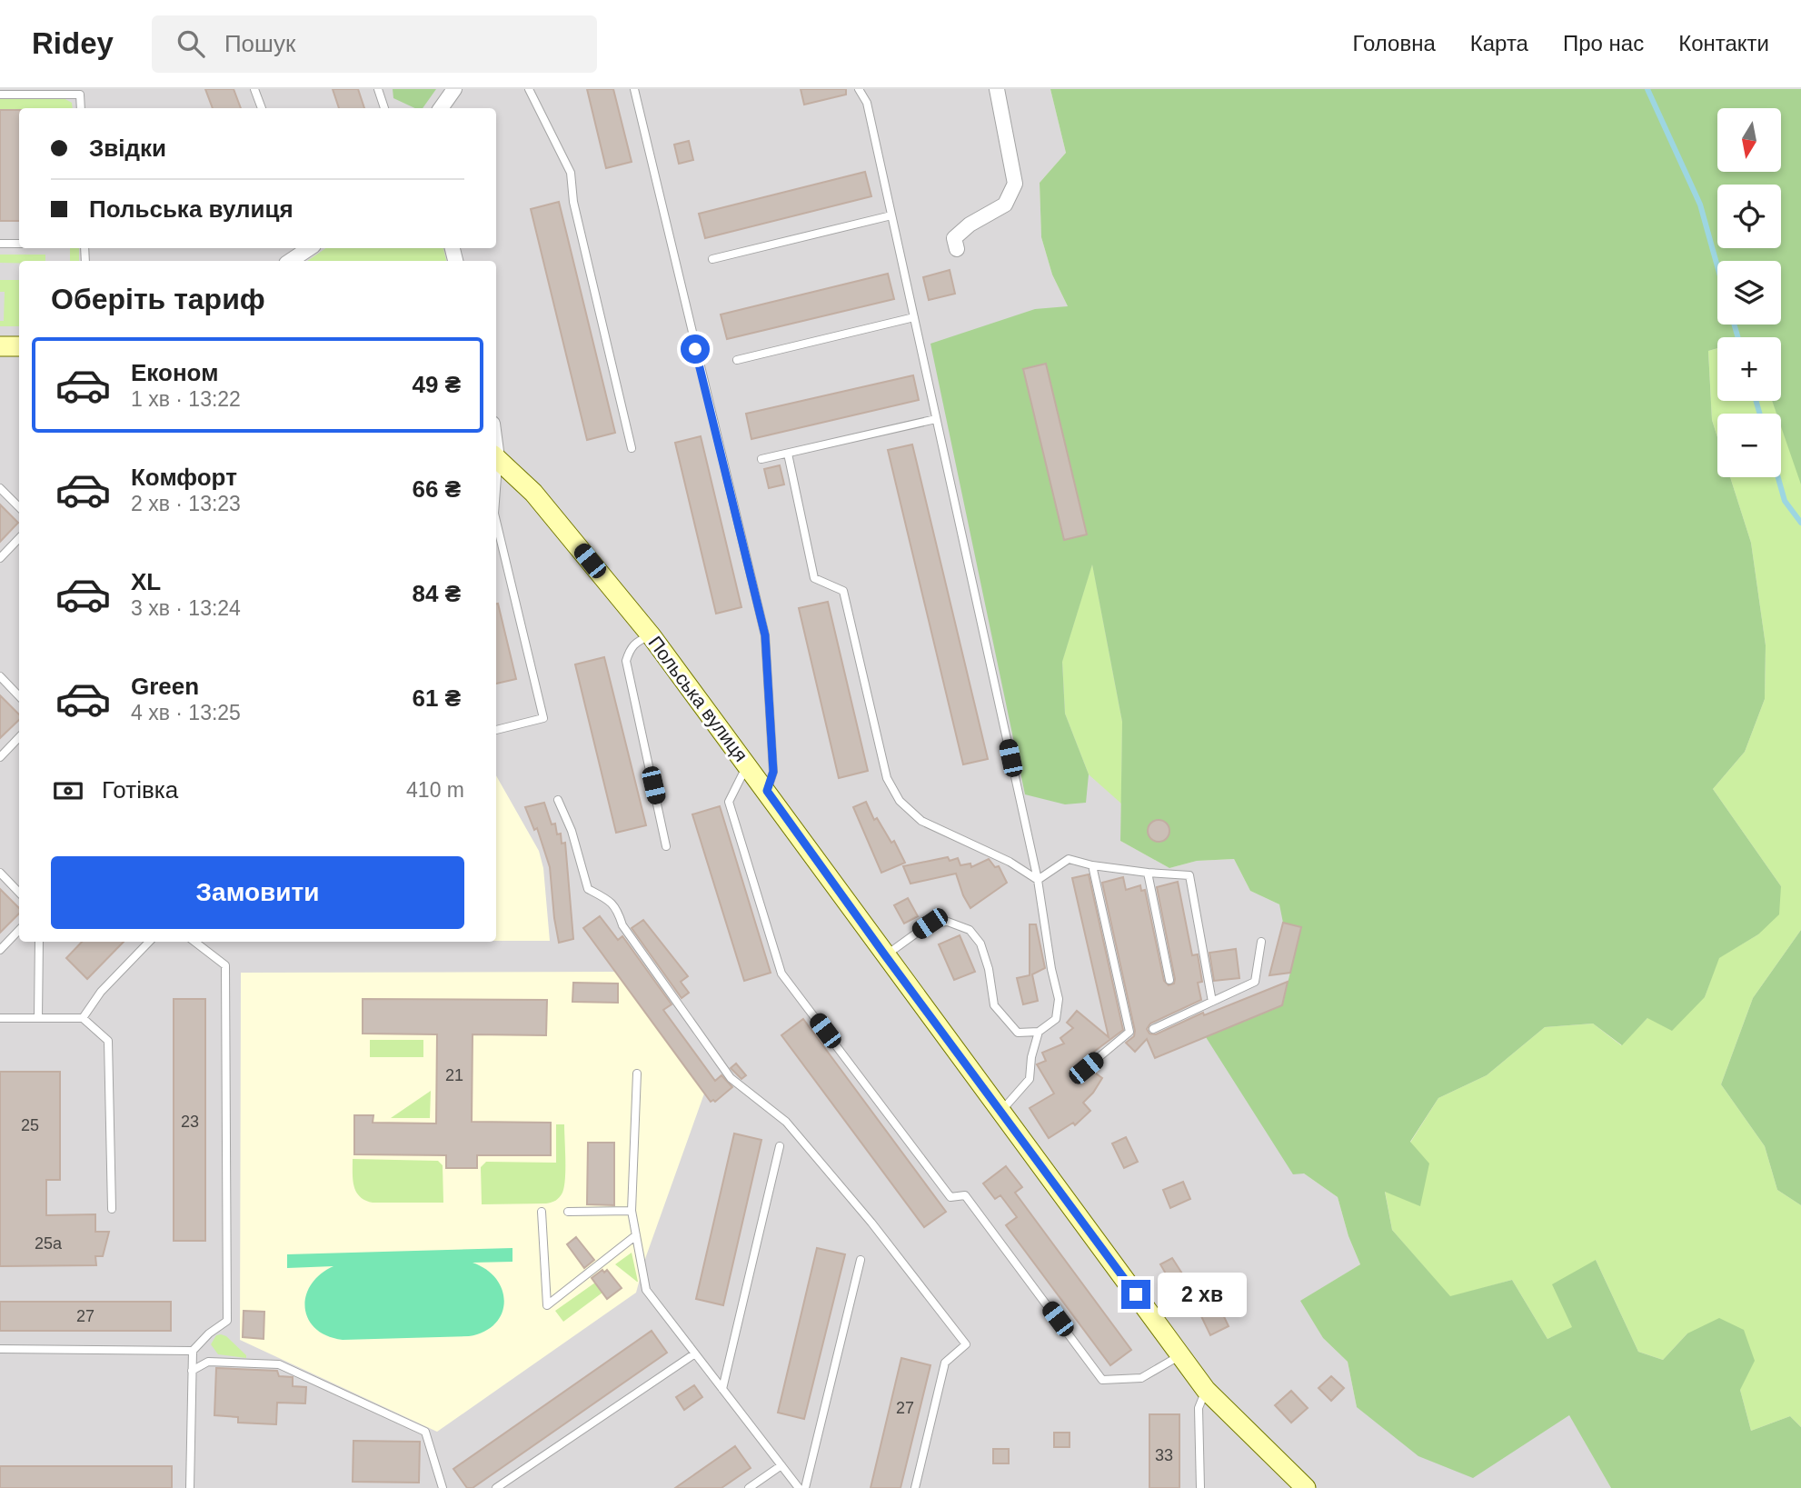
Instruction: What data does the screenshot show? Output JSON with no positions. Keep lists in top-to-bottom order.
{
  "streets": {
    "street": ["Польська вулиця"]
  },
  "house_numbers": [
    "21",
    "23",
    "25",
    "25а",
    "27",
    "27",
    "33"
  ],
  "north": "bottom",
  "page": {
    "header": "Ridey",
    "search": "Пошук",
    "nav": [
      "Головна",
      "Карта",
      "Про нас",
      "Контакти"
    ],
    "map_buttons": ["+", "−"],
    "banner": ["Звідки", "Польська вулиця"],
    "heading": "Оберіть тариф",
    "list": [
      {
        "name": "Економ",
        "note": "1 хв · 13:22",
        "value": "49 ₴"
      },
      {
        "name": "Комфорт",
        "note": "2 хв · 13:23",
        "value": "66 ₴"
      },
      {
        "name": "XL",
        "note": "3 хв · 13:24",
        "value": "84 ₴"
      },
      {
        "name": "Green",
        "note": "4 хв · 13:25",
        "value": "61 ₴"
      }
    ],
    "pay": ["Готівка", "410 m"],
    "buttons": "Замовити",
    "bubble": "2 хв"
  }
}
